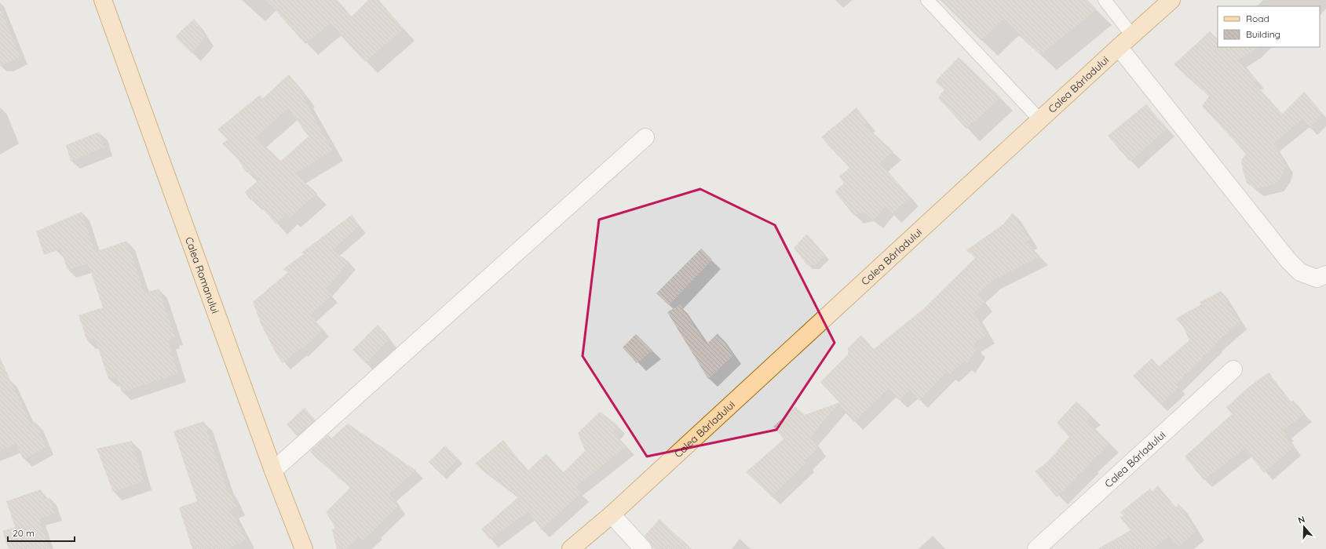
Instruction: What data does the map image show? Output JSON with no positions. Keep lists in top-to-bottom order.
{
  "streets": {
    "main road": ["Calea Bârladului", "Calea Romanului"]
  },
  "legend": ["Road", "Building"],
  "scale_bar": "20 m",
  "north": "top"
}
